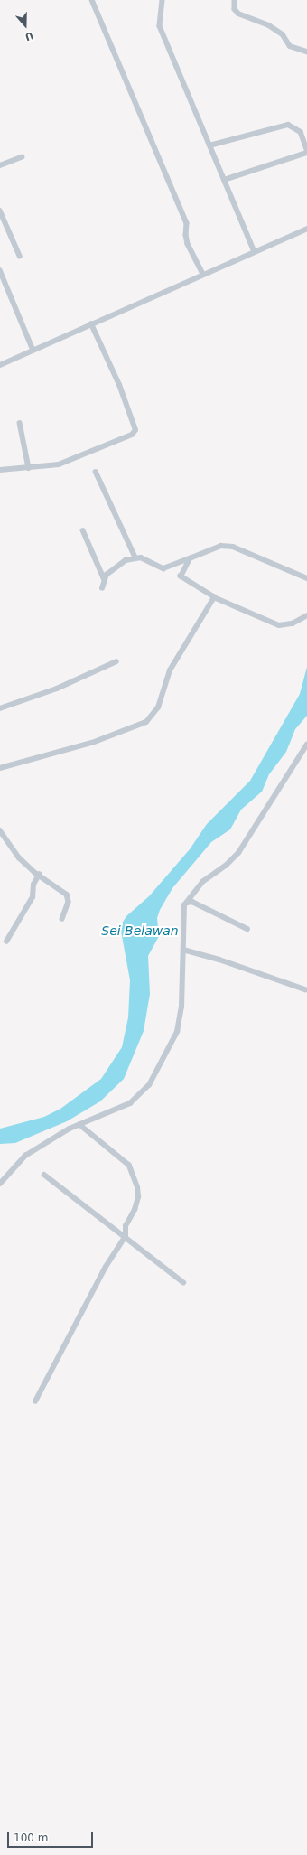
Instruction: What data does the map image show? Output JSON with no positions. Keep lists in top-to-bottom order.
{
  "water": ["Sei Belawan"],
  "scale_bar": "100 m",
  "north": "bottom"
}
